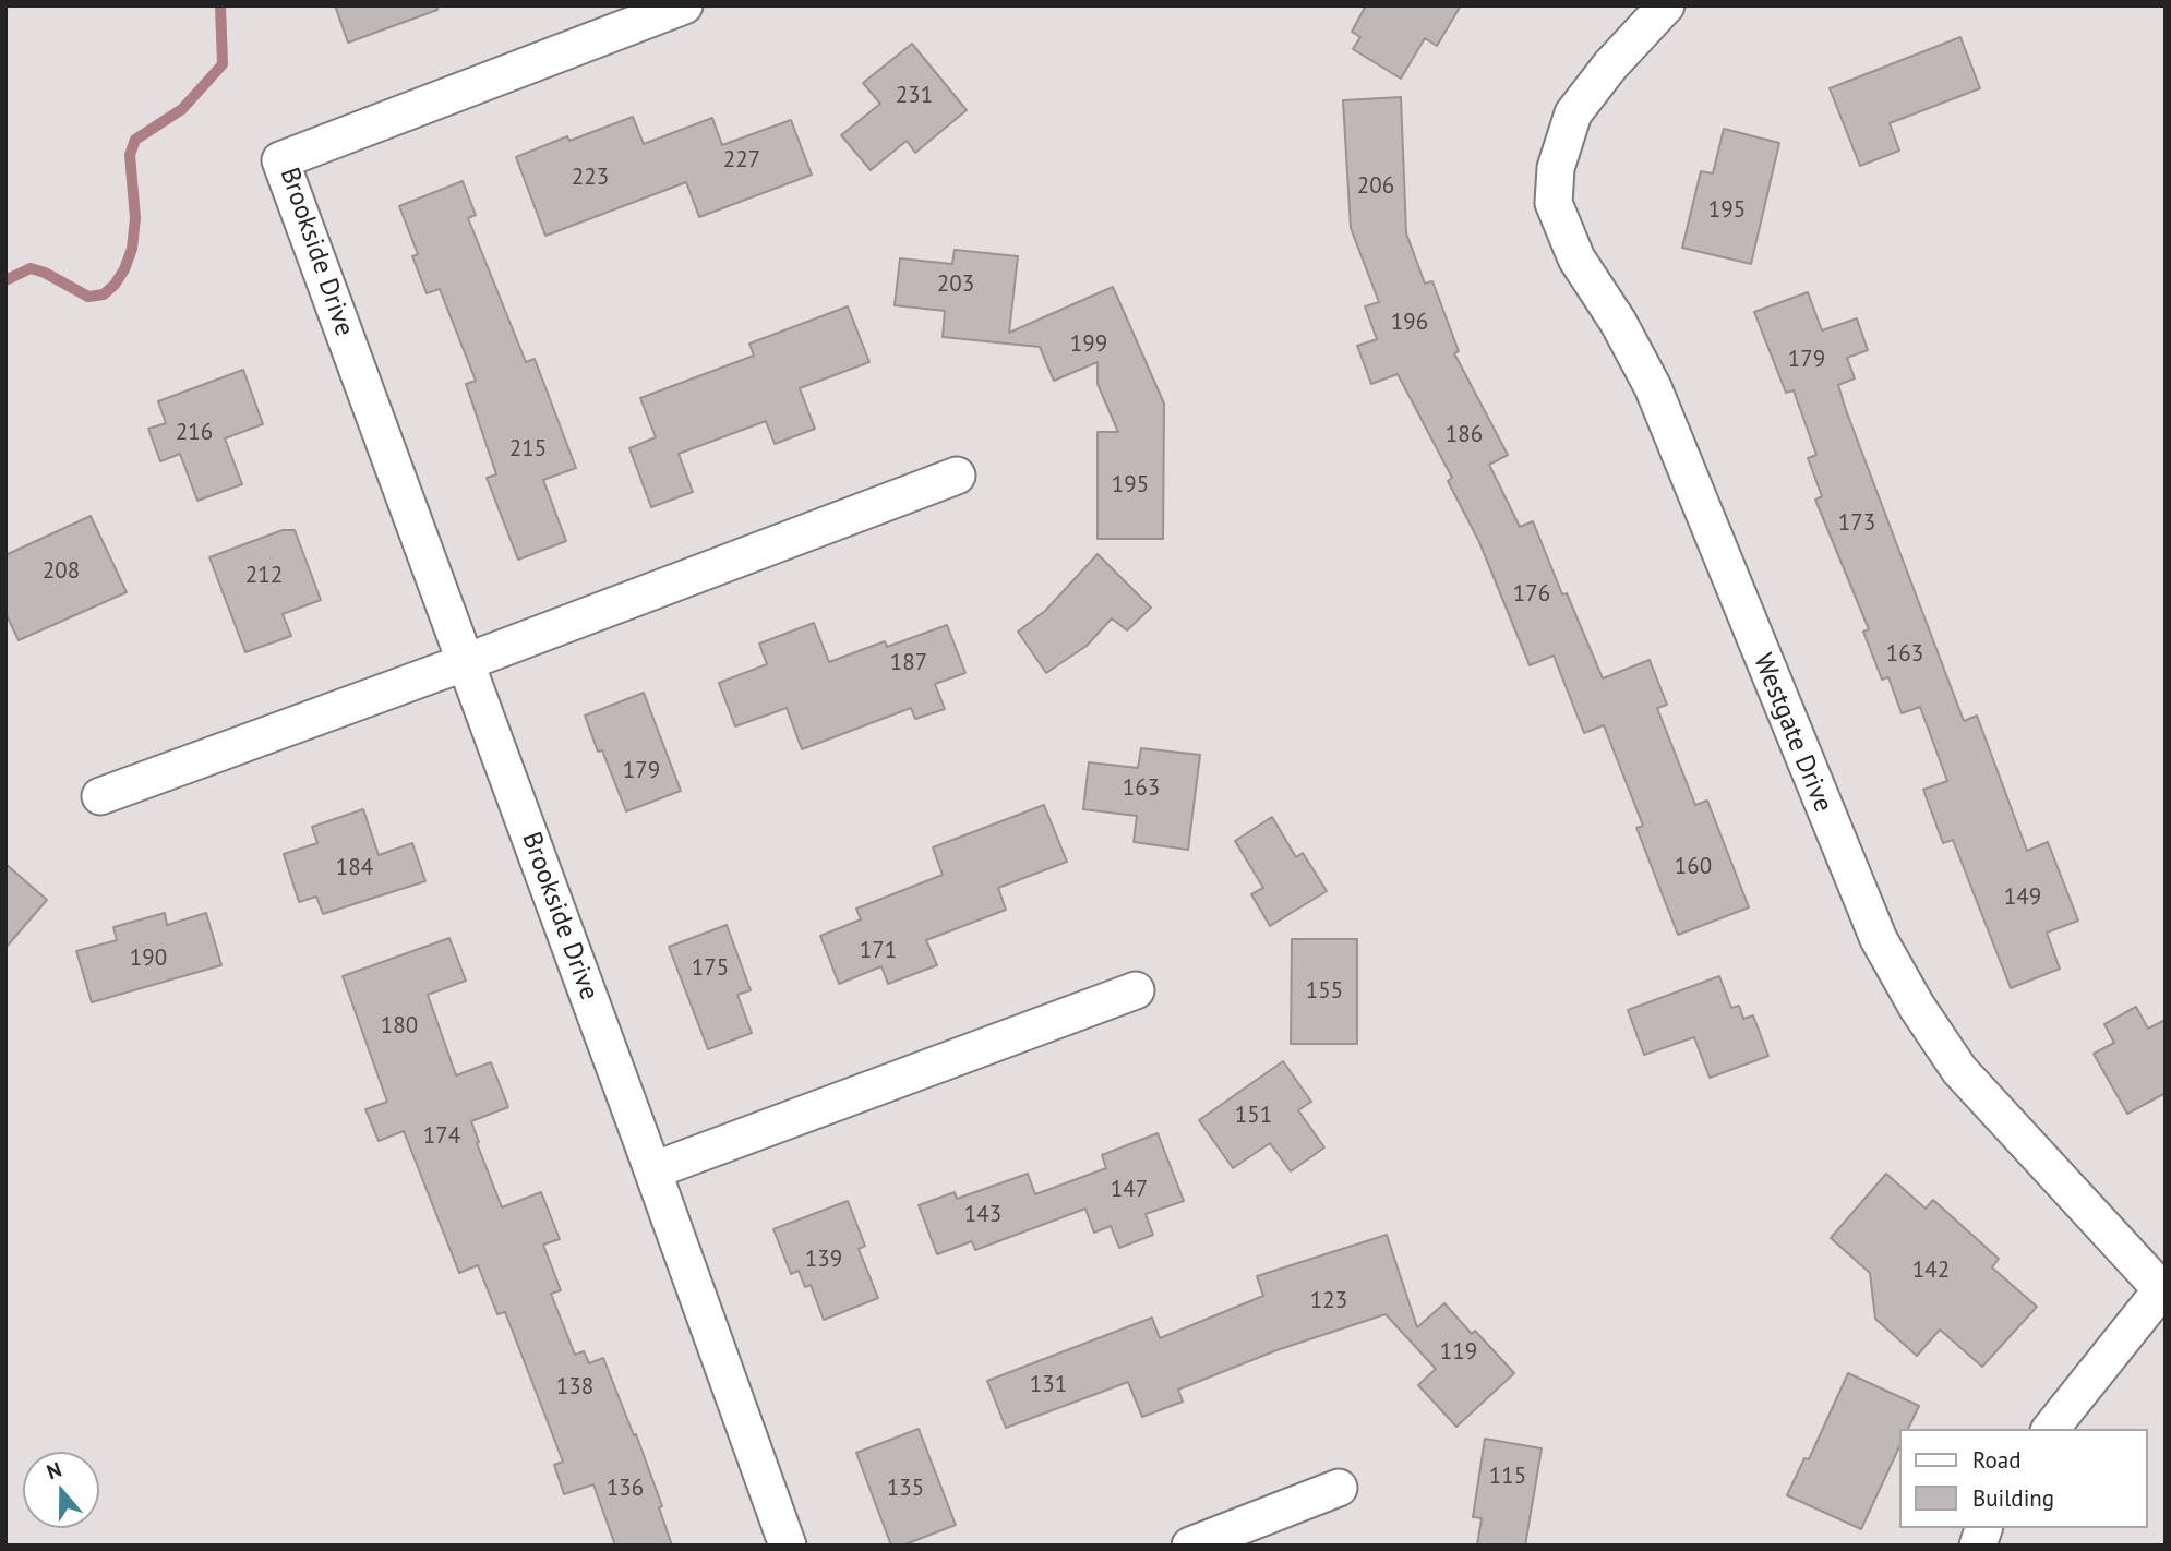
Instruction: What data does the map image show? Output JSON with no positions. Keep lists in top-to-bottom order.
{
  "streets": {
    "street": ["Brookside Drive", "Westgate Drive"]
  },
  "house_numbers": [
    "231",
    "227",
    "223",
    "206",
    "195",
    "203",
    "196",
    "199",
    "179",
    "216",
    "186",
    "215",
    "195",
    "173",
    "208",
    "212",
    "176",
    "163",
    "187",
    "179",
    "163",
    "160",
    "184",
    "149",
    "171",
    "190",
    "175",
    "155",
    "180",
    "151",
    "174",
    "147",
    "143",
    "139",
    "142",
    "123",
    "119",
    "131",
    "138",
    "115",
    "136",
    "135"
  ],
  "legend": ["Road", "Building"],
  "north": "top"
}
